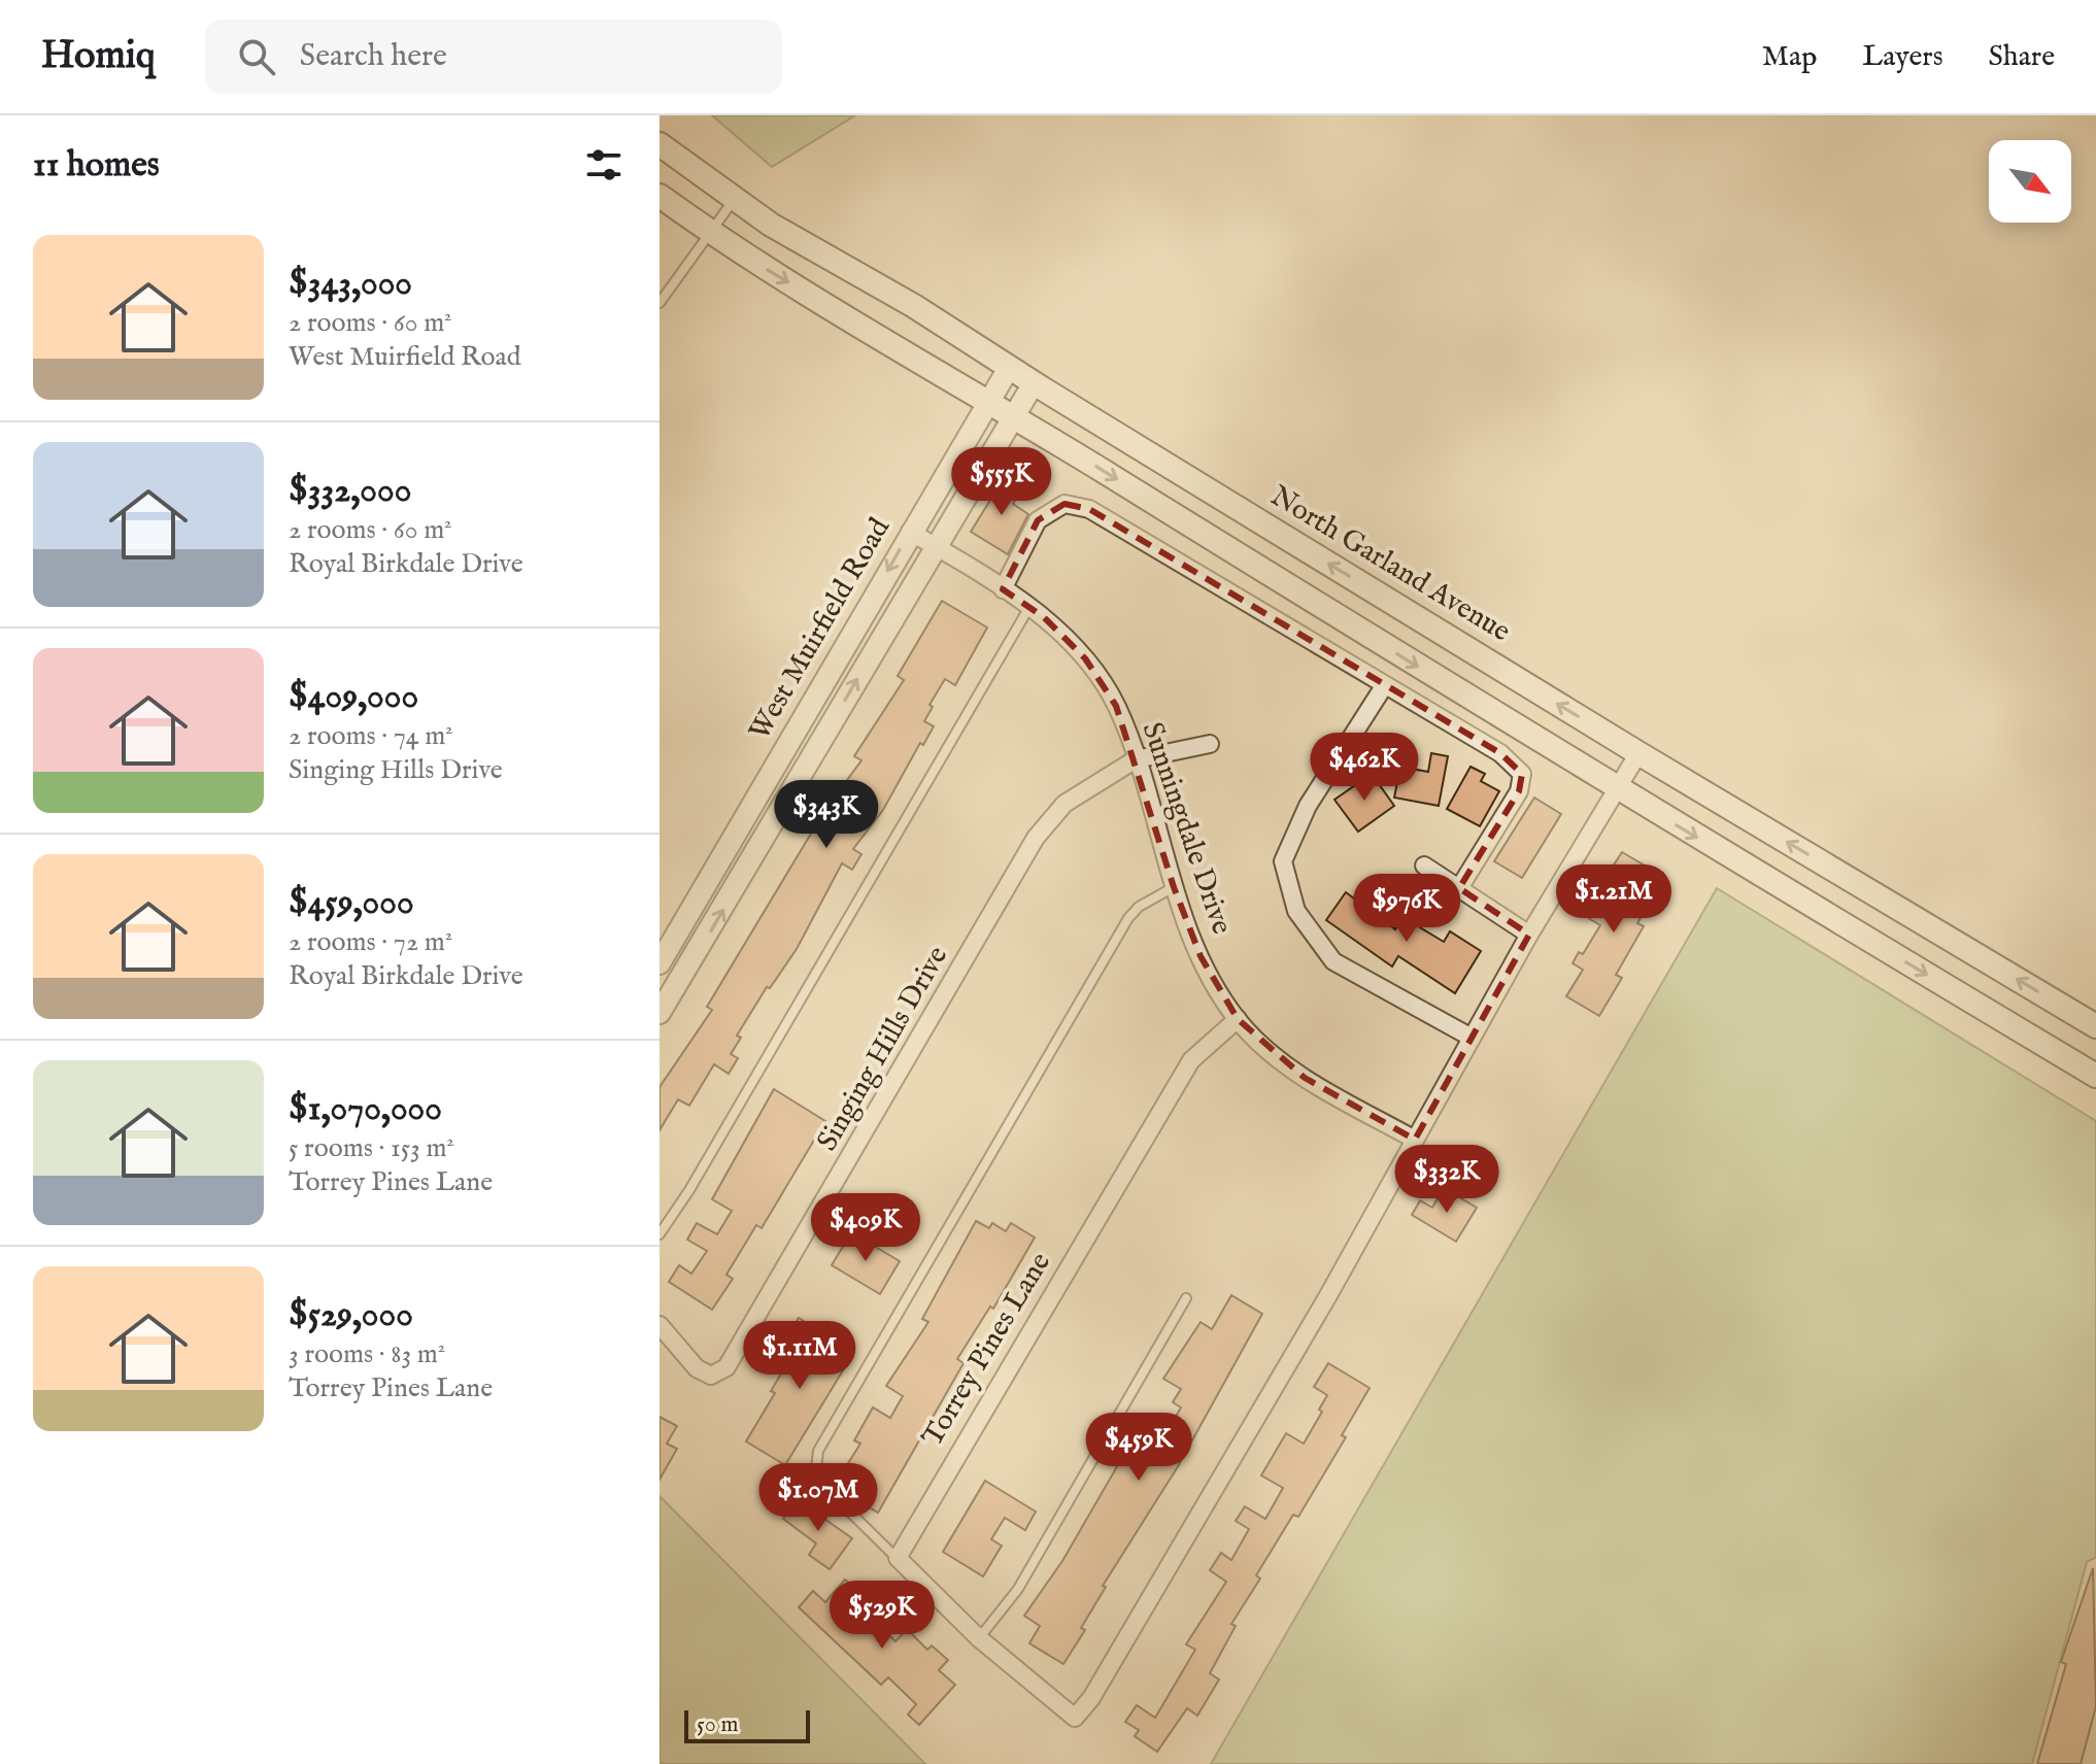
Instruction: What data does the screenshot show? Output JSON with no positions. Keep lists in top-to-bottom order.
{
  "streets": {
    "main road": ["North Garland Avenue"],
    "street": [
      "West Muirfield Road",
      "Sunningdale Drive",
      "Singing Hills Drive",
      "Torrey Pines Lane"
    ]
  },
  "crossings": [
    ["North Garland Avenue", "West Muirfield Road"],
    ["West Muirfield Road", "Sunningdale Drive"],
    ["Sunningdale Drive", "Singing Hills Drive"],
    ["Sunningdale Drive", "Torrey Pines Lane"]
  ],
  "scale_bar": "50 m",
  "north": "bottom right",
  "page": {
    "header": "Homiq",
    "search": "Search here",
    "nav": ["Map", "Layers", "Share"],
    "heading": "11 homes",
    "list": [
      {
        "name": "$343,000",
        "note": "2 rooms · 60 m² · West Muirfield Road"
      },
      {
        "name": "$332,000",
        "note": "2 rooms · 60 m² · Royal Birkdale Drive"
      },
      {
        "name": "$409,000",
        "note": "2 rooms · 74 m² · Singing Hills Drive"
      },
      {
        "name": "$459,000",
        "note": "2 rooms · 72 m² · Royal Birkdale Drive"
      },
      {
        "name": "$1,070,000",
        "note": "5 rooms · 153 m² · Torrey Pines Lane"
      },
      {
        "name": "$529,000",
        "note": "3 rooms · 83 m² · Torrey Pines Lane"
      }
    ],
    "price": [
      "$555K",
      "$462K",
      "$343K",
      "$1.21M",
      "$976K",
      "$332K",
      "$409K",
      "$1.11M",
      "$459K",
      "$1.07M",
      "$529K"
    ],
    "scale": "50 m"
  }
}
